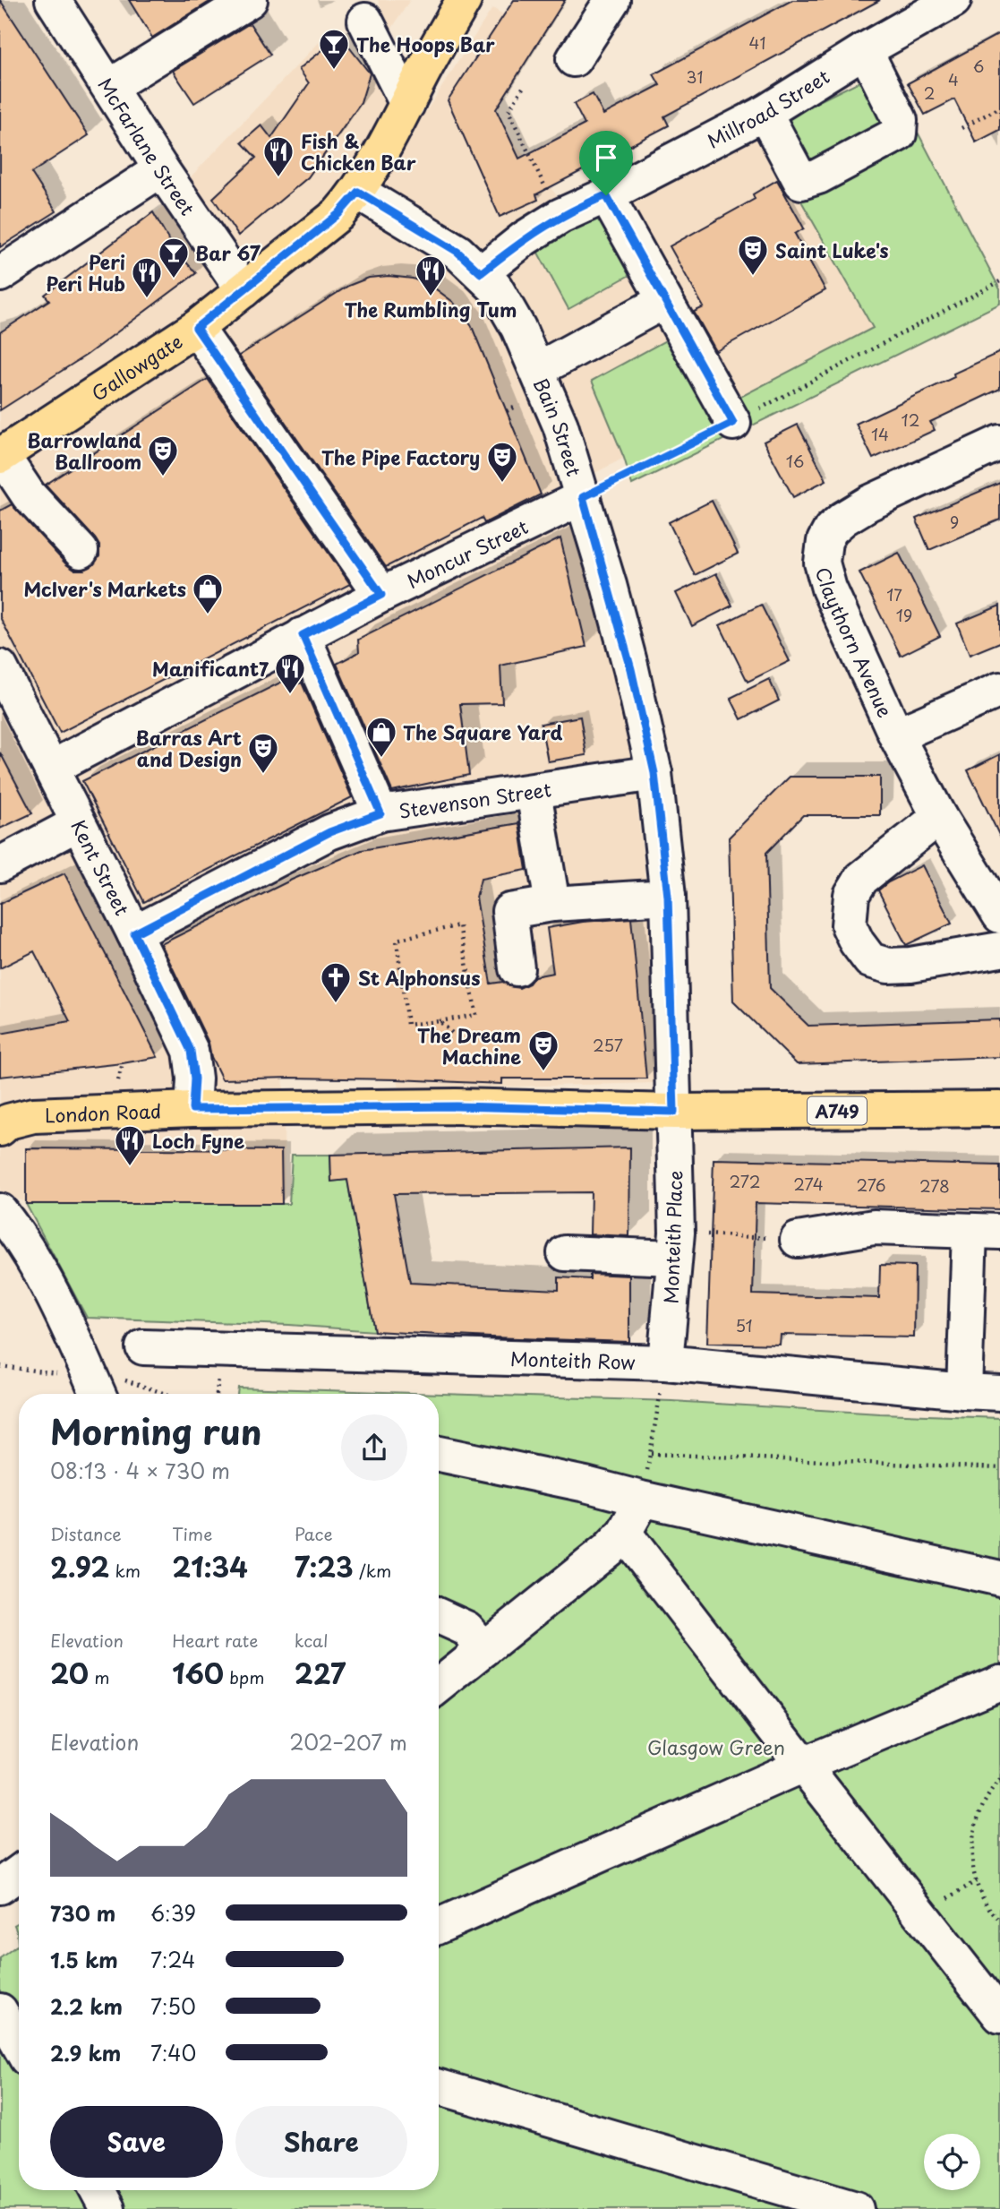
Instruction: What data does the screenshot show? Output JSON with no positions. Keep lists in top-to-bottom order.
{
  "streets": {
    "main road": ["Gallowgate", "A749", "London Road"],
    "street": [
      "Millroad Street",
      "McFarlane Street",
      "Bain Street",
      "Moncur Street",
      "Claythorn Avenue",
      "Stevenson Street",
      "Kent Street",
      "Monteith Place",
      "Monteith Row"
    ]
  },
  "crossings": [
    ["Millroad Street", "Bain Street"],
    ["McFarlane Street", "Gallowgate"],
    ["Gallowgate", "Bain Street"],
    ["Bain Street", "Moncur Street"],
    ["Bain Street", "Stevenson Street"],
    ["Bain Street", "London Road"],
    ["Bain Street", "Monteith Place"],
    ["Moncur Street", "Kent Street"],
    ["Stevenson Street", "Kent Street"],
    ["Kent Street", "London Road"],
    ["London Road", "Monteith Place"],
    ["Monteith Place", "Monteith Row"]
  ],
  "parks": ["Glasgow Green"],
  "places": {
    "bar": ["The Hoops Bar", "Bar 67"],
    "restaurant": [
      "Fish & Chicken Bar",
      "The Rumbling Tum",
      "Peri Peri Hub",
      "Manificant7",
      "Loch Fyne"
    ],
    "theatre": [
      "Saint Luke's",
      "Barrowland Ballroom",
      "The Pipe Factory",
      "Barras Art and Design",
      "The Dream Machine"
    ],
    "shop": ["McIver's Markets", "The Square Yard"],
    "church": ["St Alphonsus"]
  },
  "house_numbers": [
    "41",
    "6",
    "31",
    "4",
    "2",
    "12",
    "14",
    "16",
    "9",
    "17",
    "19",
    "257",
    "272",
    "274",
    "276",
    "278",
    "51"
  ],
  "page": {
    "heading": ["Morning run", "08:13 · 4 × 730 m"],
    "stats": [
      ["Distance", "2.92 km"],
      ["Time", "21:34"],
      ["Pace", "7:23 /km"],
      ["Elevation", "20 m"],
      ["Heart rate", "160 bpm"],
      ["kcal", "227"]
    ],
    "chart": ["Elevation", "202–207 m"],
    "list": [
      {
        "name": "730 m",
        "note": "6:39"
      },
      {
        "name": "1.5 km",
        "note": "7:24"
      },
      {
        "name": "2.2 km",
        "note": "7:50"
      },
      {
        "name": "2.9 km",
        "note": "7:40"
      }
    ],
    "buttons": ["Save", "Share"]
  }
}
